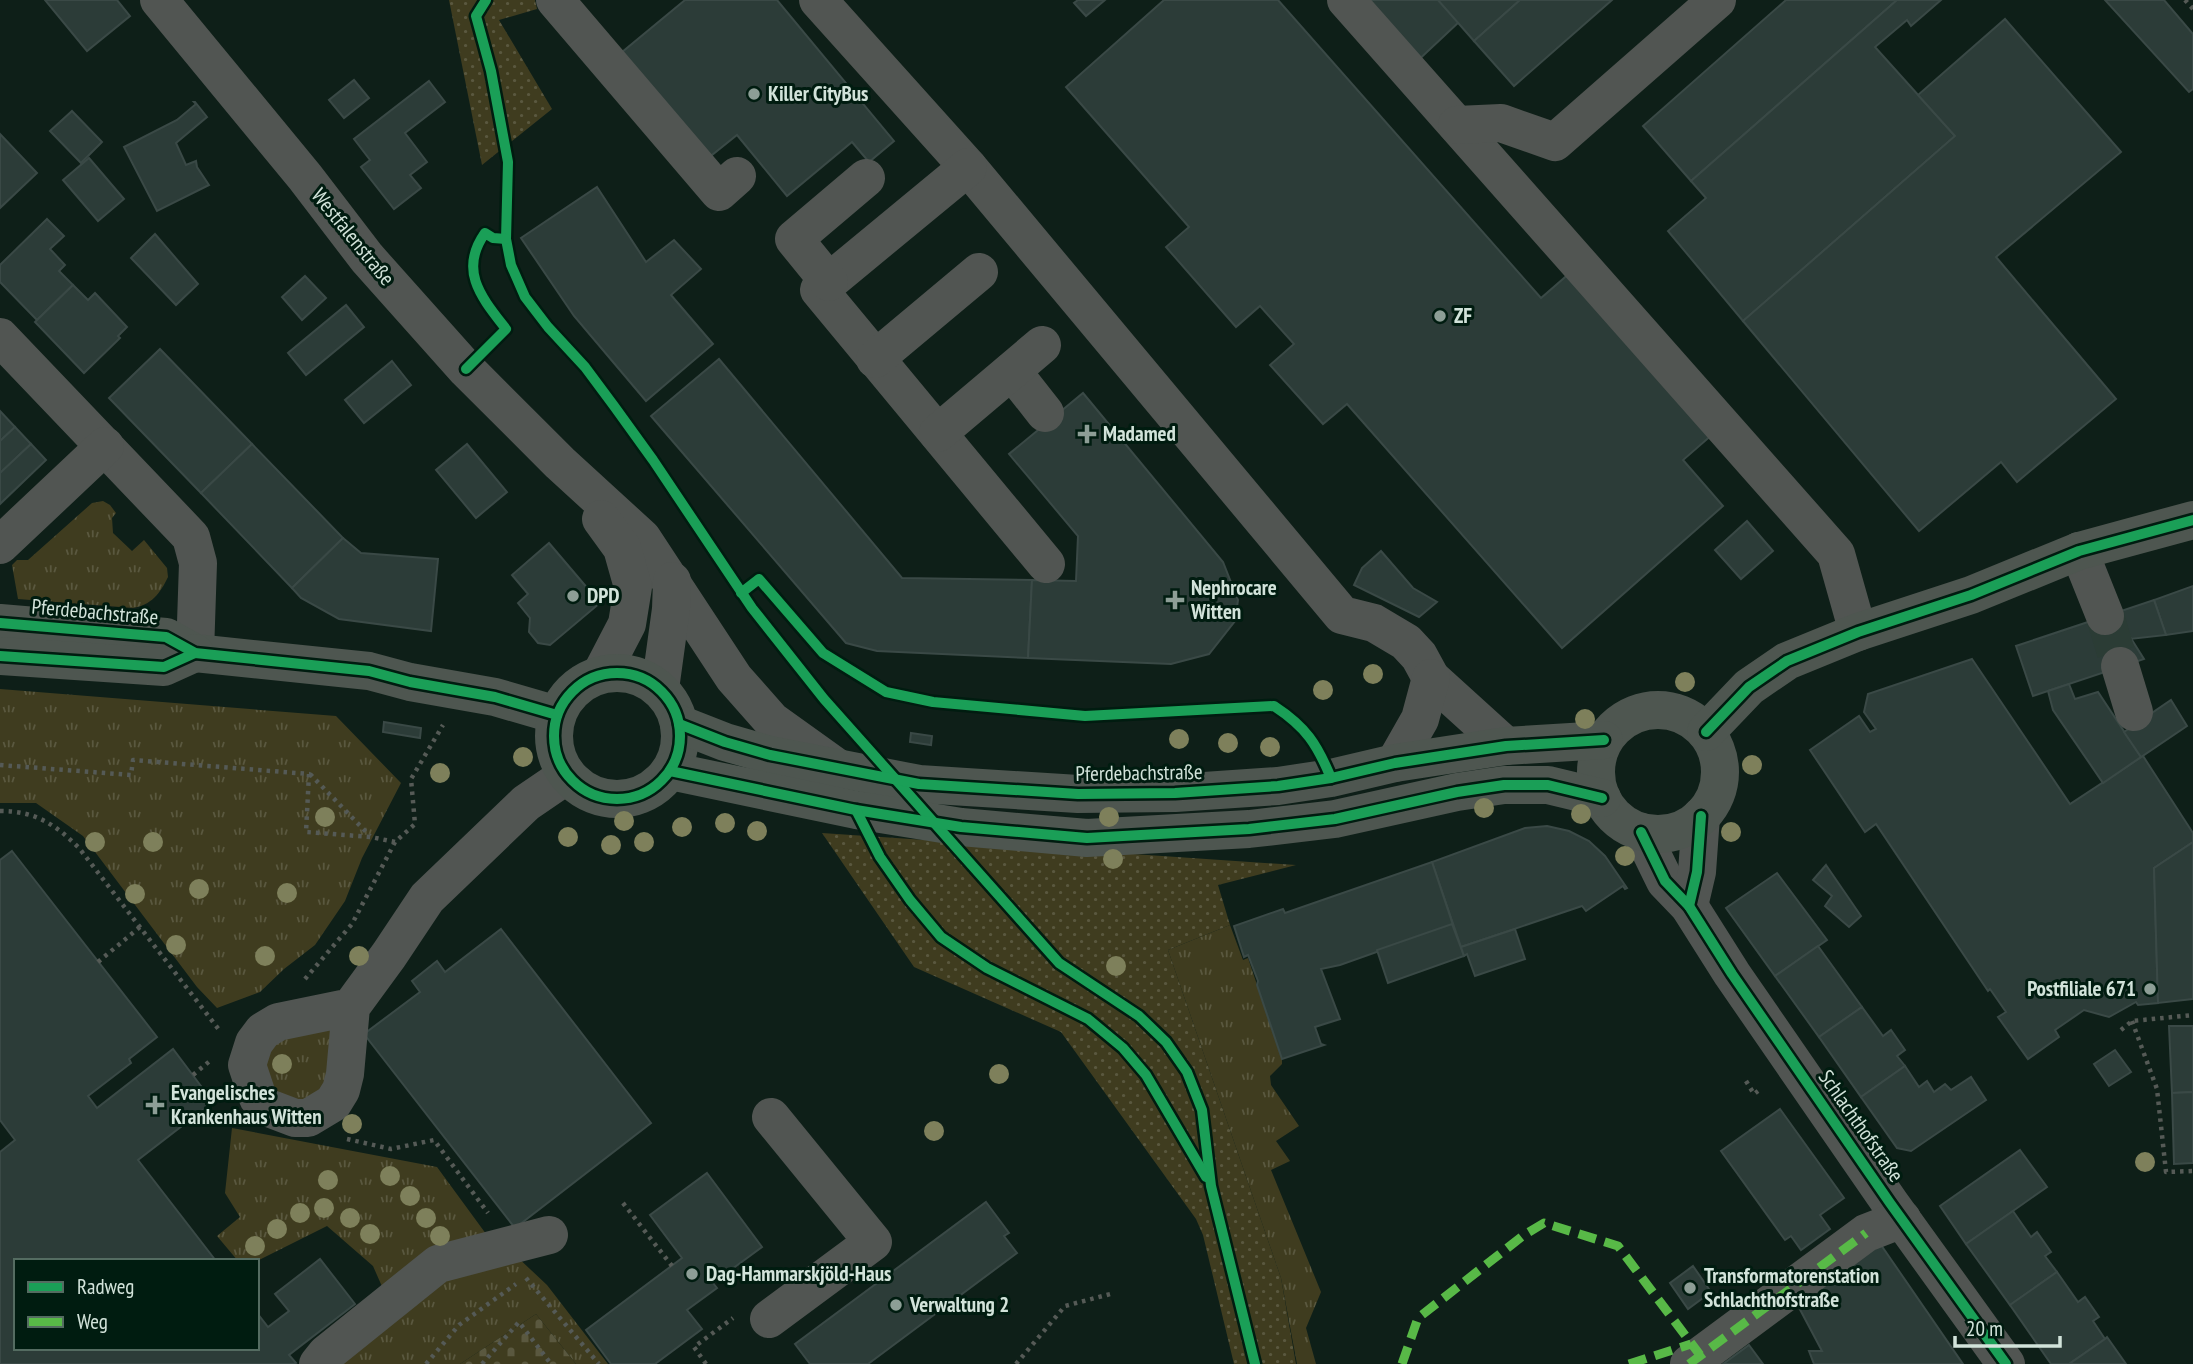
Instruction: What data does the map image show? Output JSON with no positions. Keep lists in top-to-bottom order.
{
  "streets": {
    "main road": ["Pferdebachstraße"],
    "street": ["Westfalenstraße", "Schlachthofstraße"]
  },
  "crossings": [
    ["Westfalenstraße", "Pferdebachstraße"],
    ["Pferdebachstraße", "Schlachthofstraße"]
  ],
  "places": {
    "other": [
      "Killer CityBus",
      "ZF",
      "DPD",
      "Postfiliale 671",
      "Dag-Hammarskjöld-Haus",
      "Transformatorenstation Schlachthofstraße",
      "Verwaltung 2"
    ],
    "health": ["Madamed", "Nephrocare Witten", "Evangelisches Krankenhaus Witten"]
  },
  "legend": ["Radweg", "Weg"],
  "scale_bar": "20 m"
}
